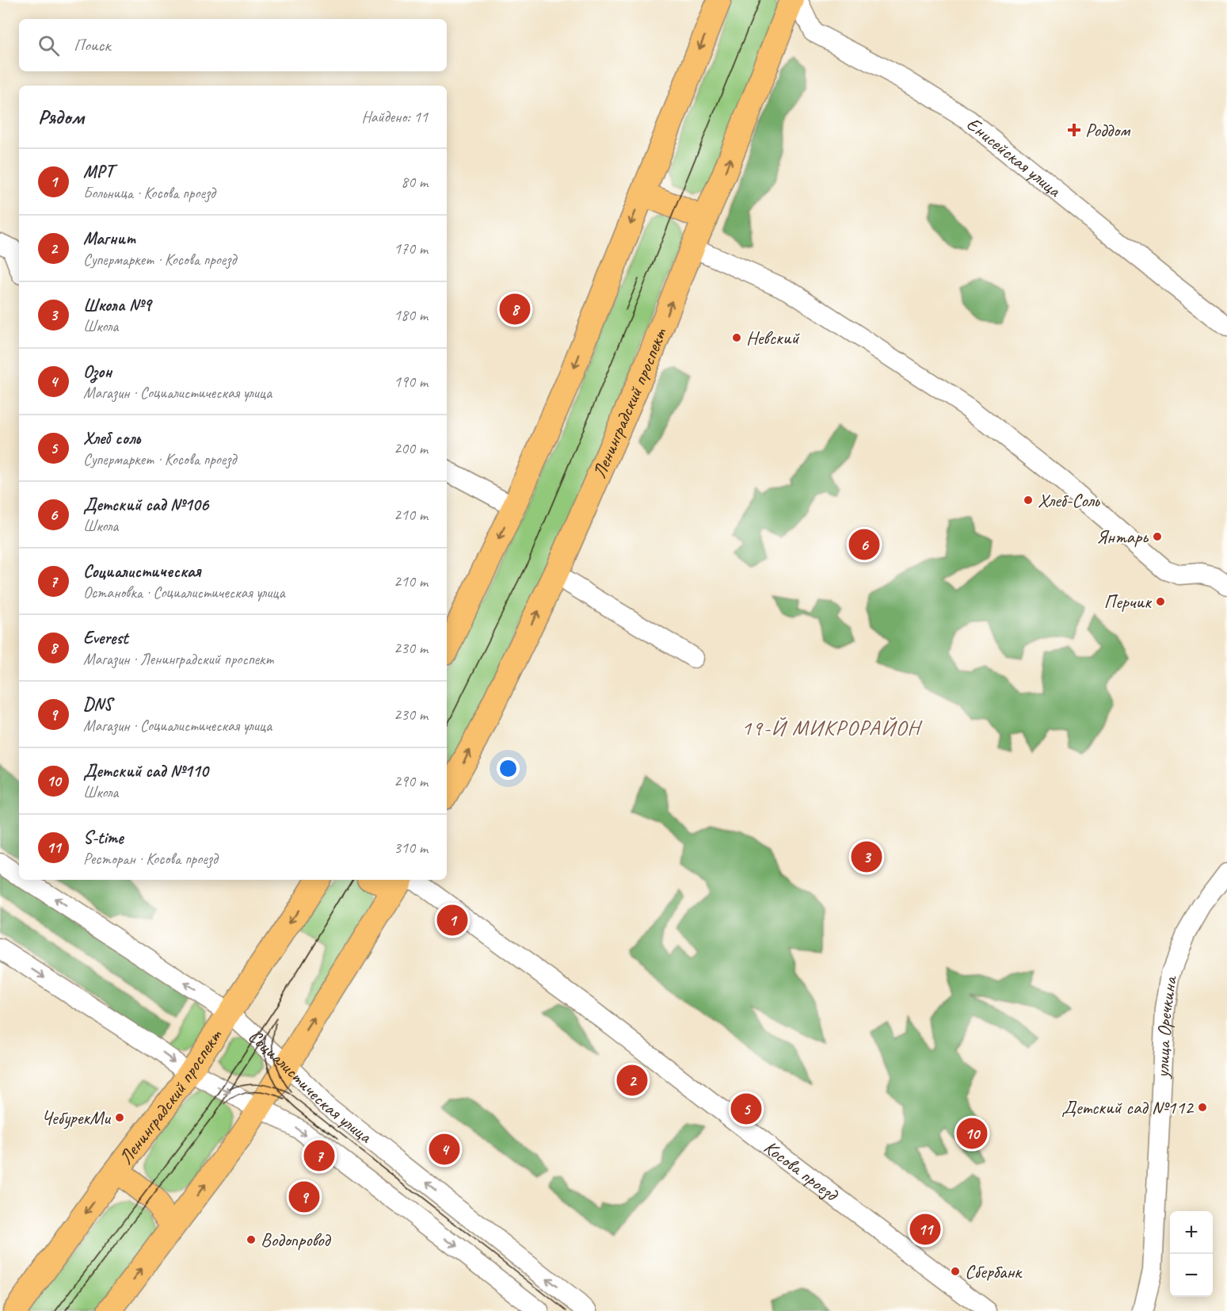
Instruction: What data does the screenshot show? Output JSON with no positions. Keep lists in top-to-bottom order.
{
  "streets": {
    "main road": ["Ленинградский проспект"],
    "street": [
      "Енисейская улица",
      "улица Оречкина",
      "Социалистическая улица",
      "Косова проезд"
    ]
  },
  "crossings": [
    ["Ленинградский проспект", "Социалистическая улица"]
  ],
  "districts": ["19-Й МИКРОРАЙОН"],
  "places": {
    "health": ["Роддом"],
    "other": [
      "Невский",
      "Хлеб-Соль",
      "Янтарь",
      "Перчик",
      "Детский сад №112",
      "ЧебурекМи",
      "Водопровод",
      "Сбербанк"
    ]
  },
  "page": {
    "search": "Поиск",
    "heading": ["Рядом", "Найдено: 11"],
    "list": [
      {
        "mark": "1",
        "name": "МРТ",
        "note": "Больница · Косова проезд",
        "value": "80 m"
      },
      {
        "mark": "2",
        "name": "Магнит",
        "note": "Супермаркет · Косова проезд",
        "value": "170 m"
      },
      {
        "mark": "3",
        "name": "Школа №9",
        "note": "Школа",
        "value": "180 m"
      },
      {
        "mark": "4",
        "name": "Озон",
        "note": "Магазин · Социалистическая улица",
        "value": "190 m"
      },
      {
        "mark": "5",
        "name": "Хлеб соль",
        "note": "Супермаркет · Косова проезд",
        "value": "200 m"
      },
      {
        "mark": "6",
        "name": "Детский сад №106",
        "note": "Школа",
        "value": "210 m"
      },
      {
        "mark": "7",
        "name": "Социалистическая",
        "note": "Остановка · Социалистическая улица",
        "value": "210 m"
      },
      {
        "mark": "8",
        "name": "Everest",
        "note": "Магазин · Ленинградский проспект",
        "value": "230 m"
      },
      {
        "mark": "9",
        "name": "DNS",
        "note": "Магазин · Социалистическая улица",
        "value": "230 m"
      },
      {
        "mark": "10",
        "name": "Детский сад №110",
        "note": "Школа",
        "value": "290 m"
      },
      {
        "mark": "11",
        "name": "S-time",
        "note": "Ресторан · Косова проезд",
        "value": "310 m"
      }
    ],
    "pins": [
      "8",
      "6",
      "3",
      "1",
      "2",
      "5",
      "10",
      "4",
      "7",
      "9",
      "11"
    ],
    "map_buttons": ["+", "−"]
  }
}
